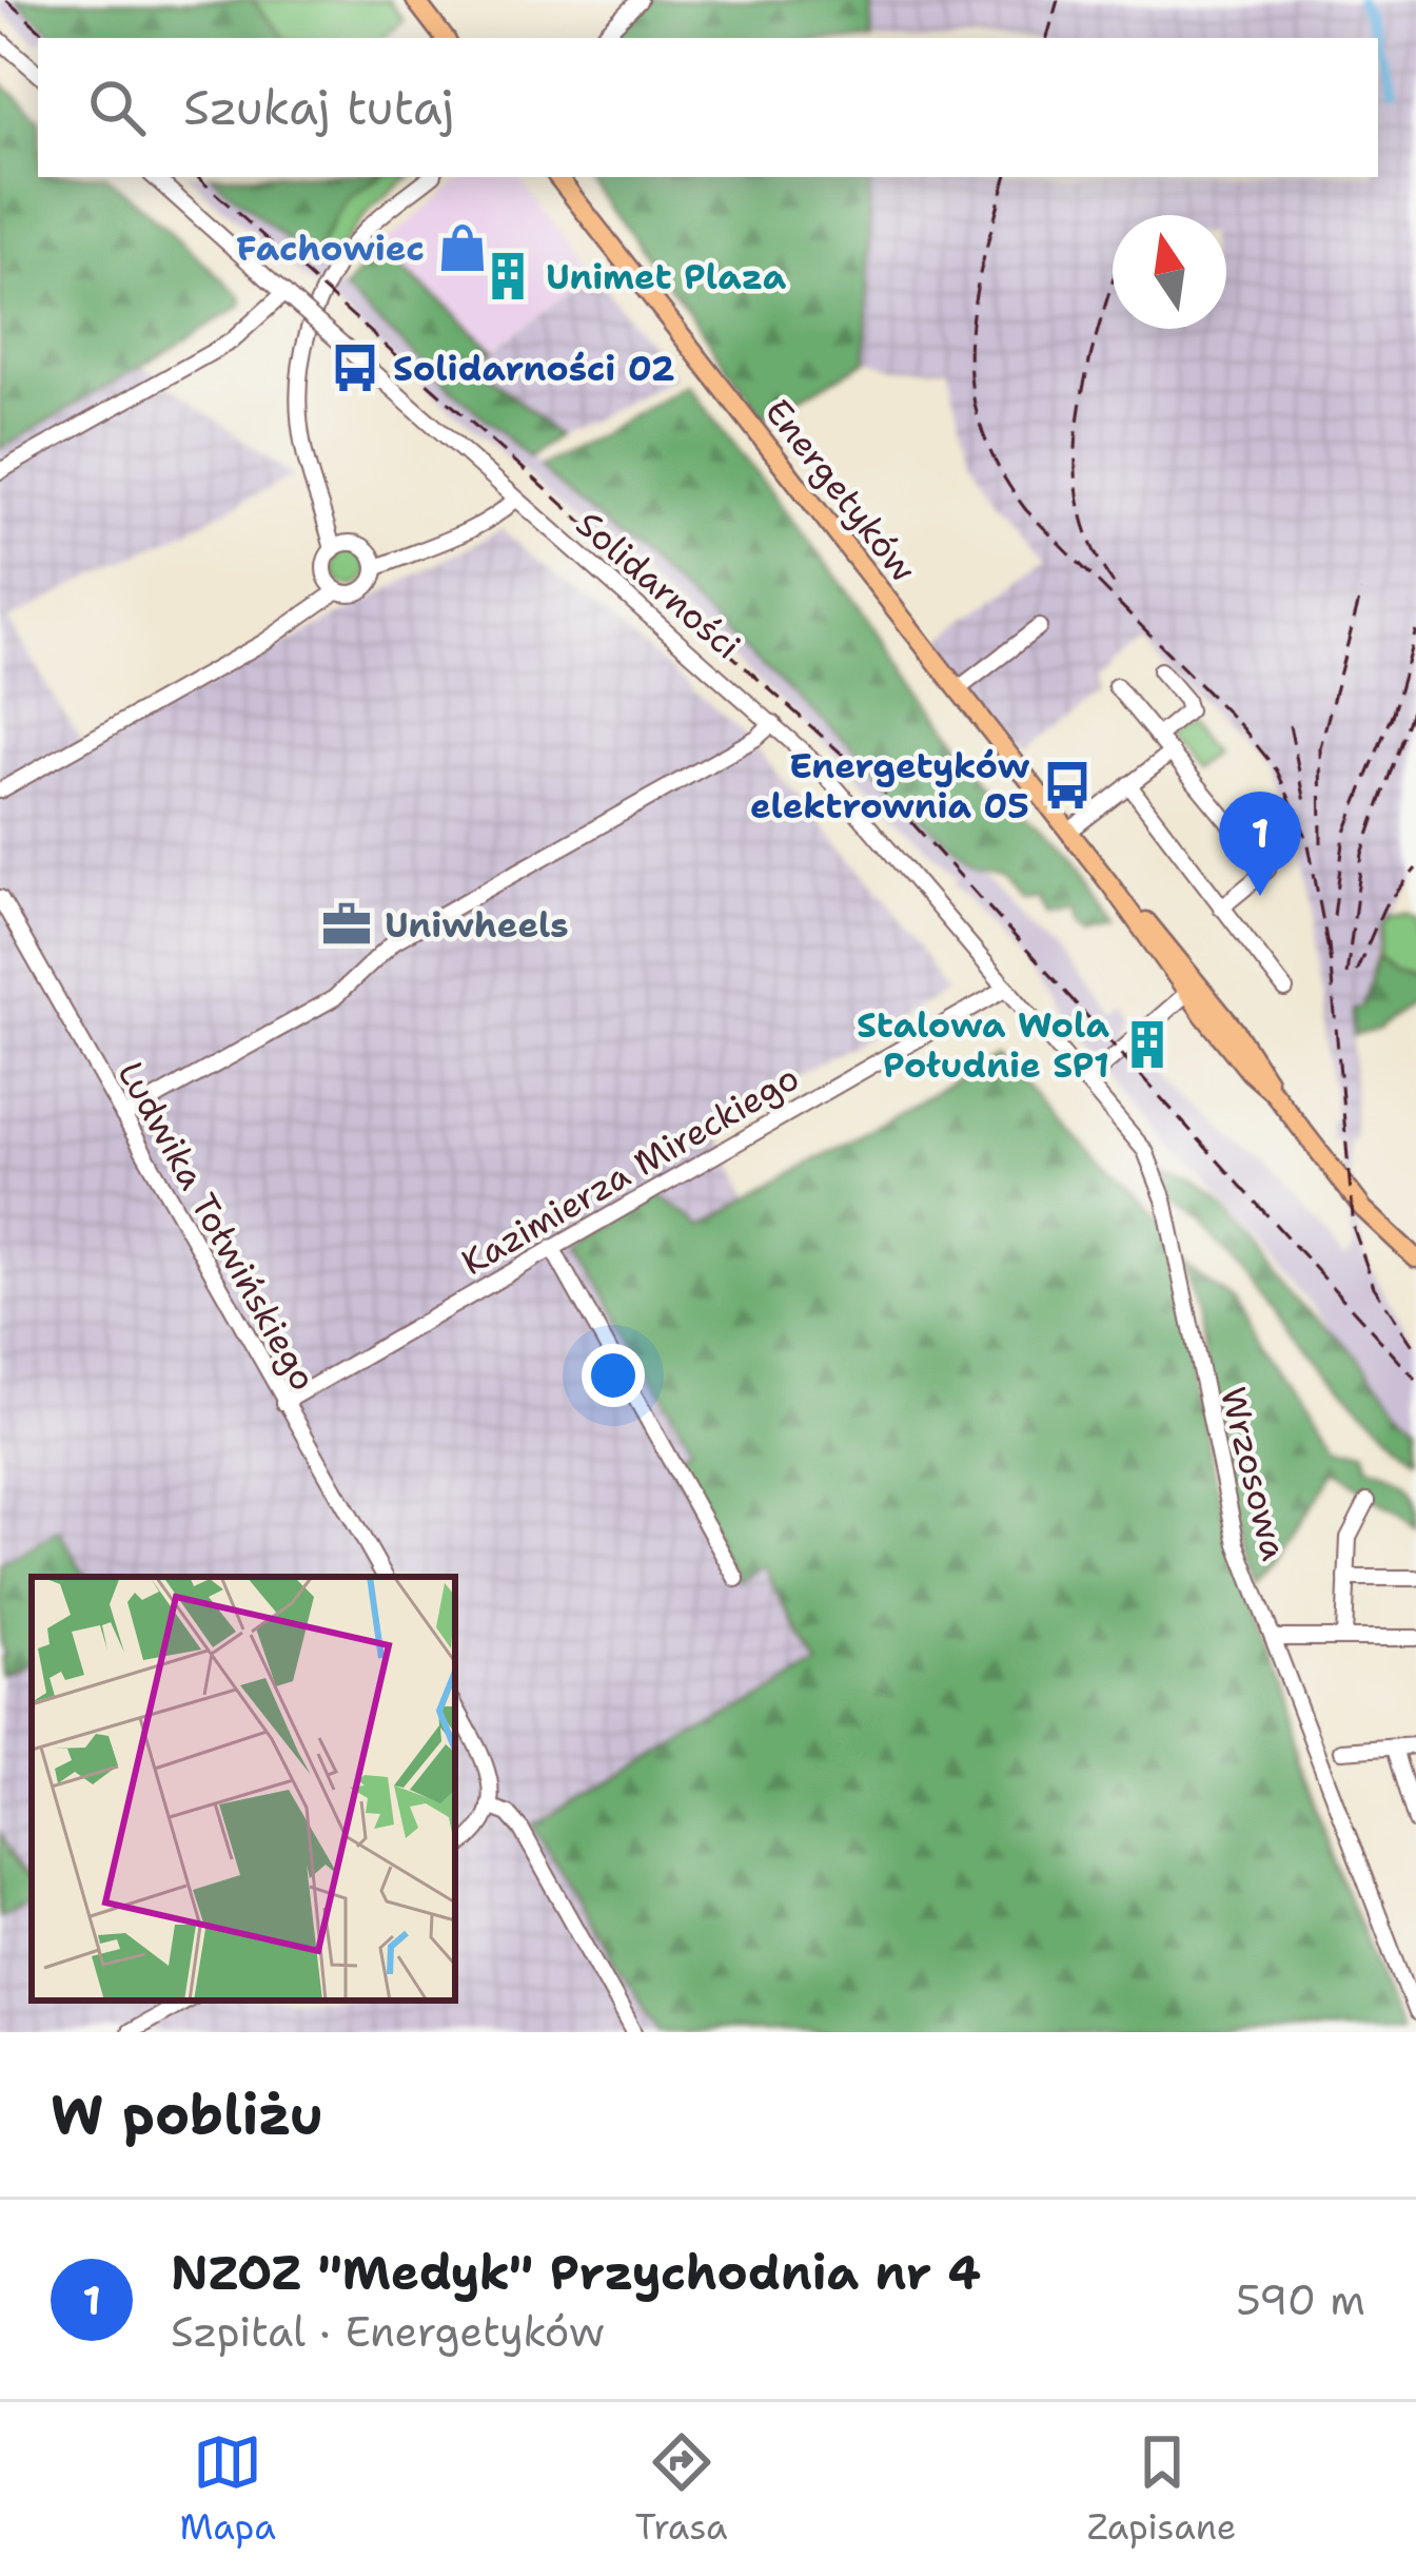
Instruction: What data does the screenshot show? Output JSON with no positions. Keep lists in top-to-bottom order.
{
  "streets": {
    "main road": ["Energetyków"],
    "street": [
      "Solidarności",
      "Kazimierza Mireckiego",
      "Ludwika Tołwińskiego",
      "Wrzosowa"
    ]
  },
  "crossings": [
    ["Solidarności", "Kazimierza Mireckiego"],
    ["Solidarności", "Wrzosowa"],
    ["Kazimierza Mireckiego", "Ludwika Tołwińskiego"]
  ],
  "places": {
    "shop": ["Fachowiec"],
    "building": ["Unimet Plaza", "Stalowa Wola Południe SP1"],
    "bus stop": ["Solidarności 02", "Energetyków elektrownia 05"],
    "office": ["Uniwheels"]
  },
  "north": "top",
  "page": {
    "search": "Szukaj tutaj",
    "pins": "1",
    "heading": "W pobliżu",
    "list": [
      {
        "mark": "1",
        "name": "NZOZ \"Medyk\" Przychodnia nr 4",
        "note": "Szpital · Energetyków",
        "value": "590 m"
      }
    ],
    "nav": ["Mapa", "Trasa", "Zapisane"]
  }
}
